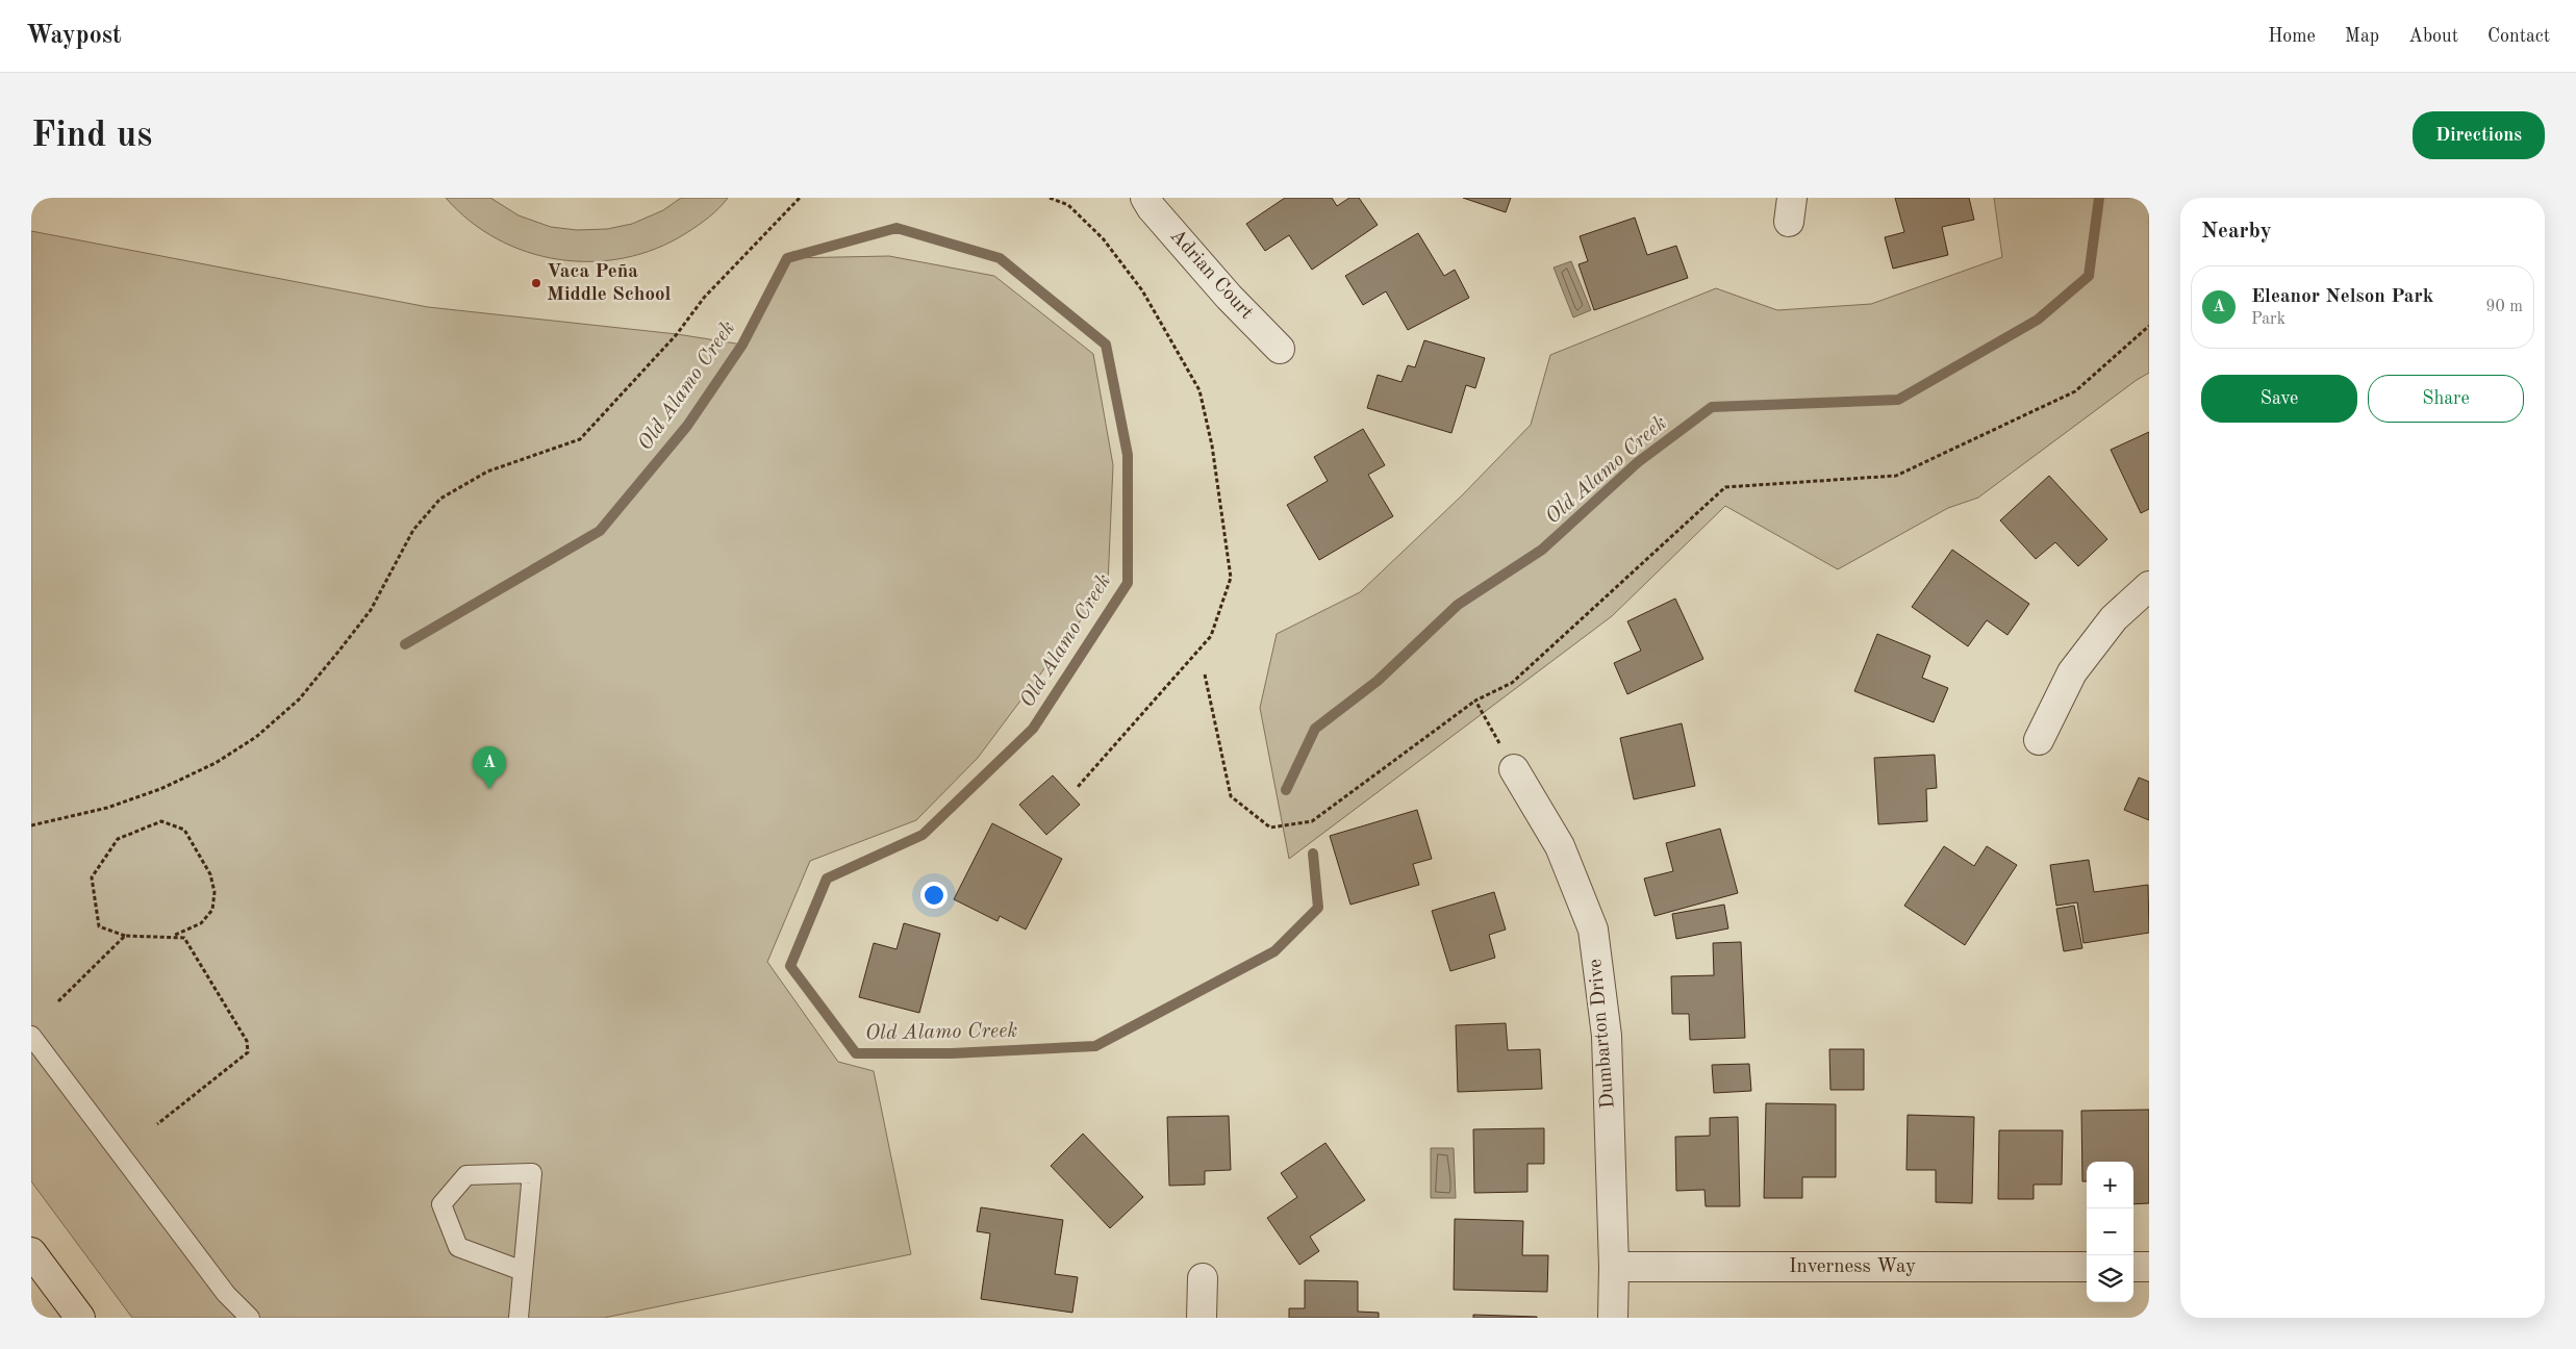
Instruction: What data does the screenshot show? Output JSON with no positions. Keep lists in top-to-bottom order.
{
  "streets": {
    "street": ["Adrian Court", "Dumbarton Drive", "Inverness Way"]
  },
  "crossings": [
    ["Dumbarton Drive", "Inverness Way"]
  ],
  "water": ["Old Alamo Creek"],
  "places": ["Vaca Peña Middle School"],
  "page": {
    "header": "Waypost",
    "nav": [
      "Home",
      "Map",
      "About",
      "Contact"
    ],
    "buttons": [
      "Directions",
      ["Save", "Share"]
    ],
    "title": "Find us",
    "heading": "Nearby",
    "list": [
      {
        "mark": "A",
        "name": "Eleanor Nelson Park",
        "note": "Park",
        "value": "90 m"
      }
    ],
    "pins": "A",
    "map_buttons": ["+", "−"]
  }
}
